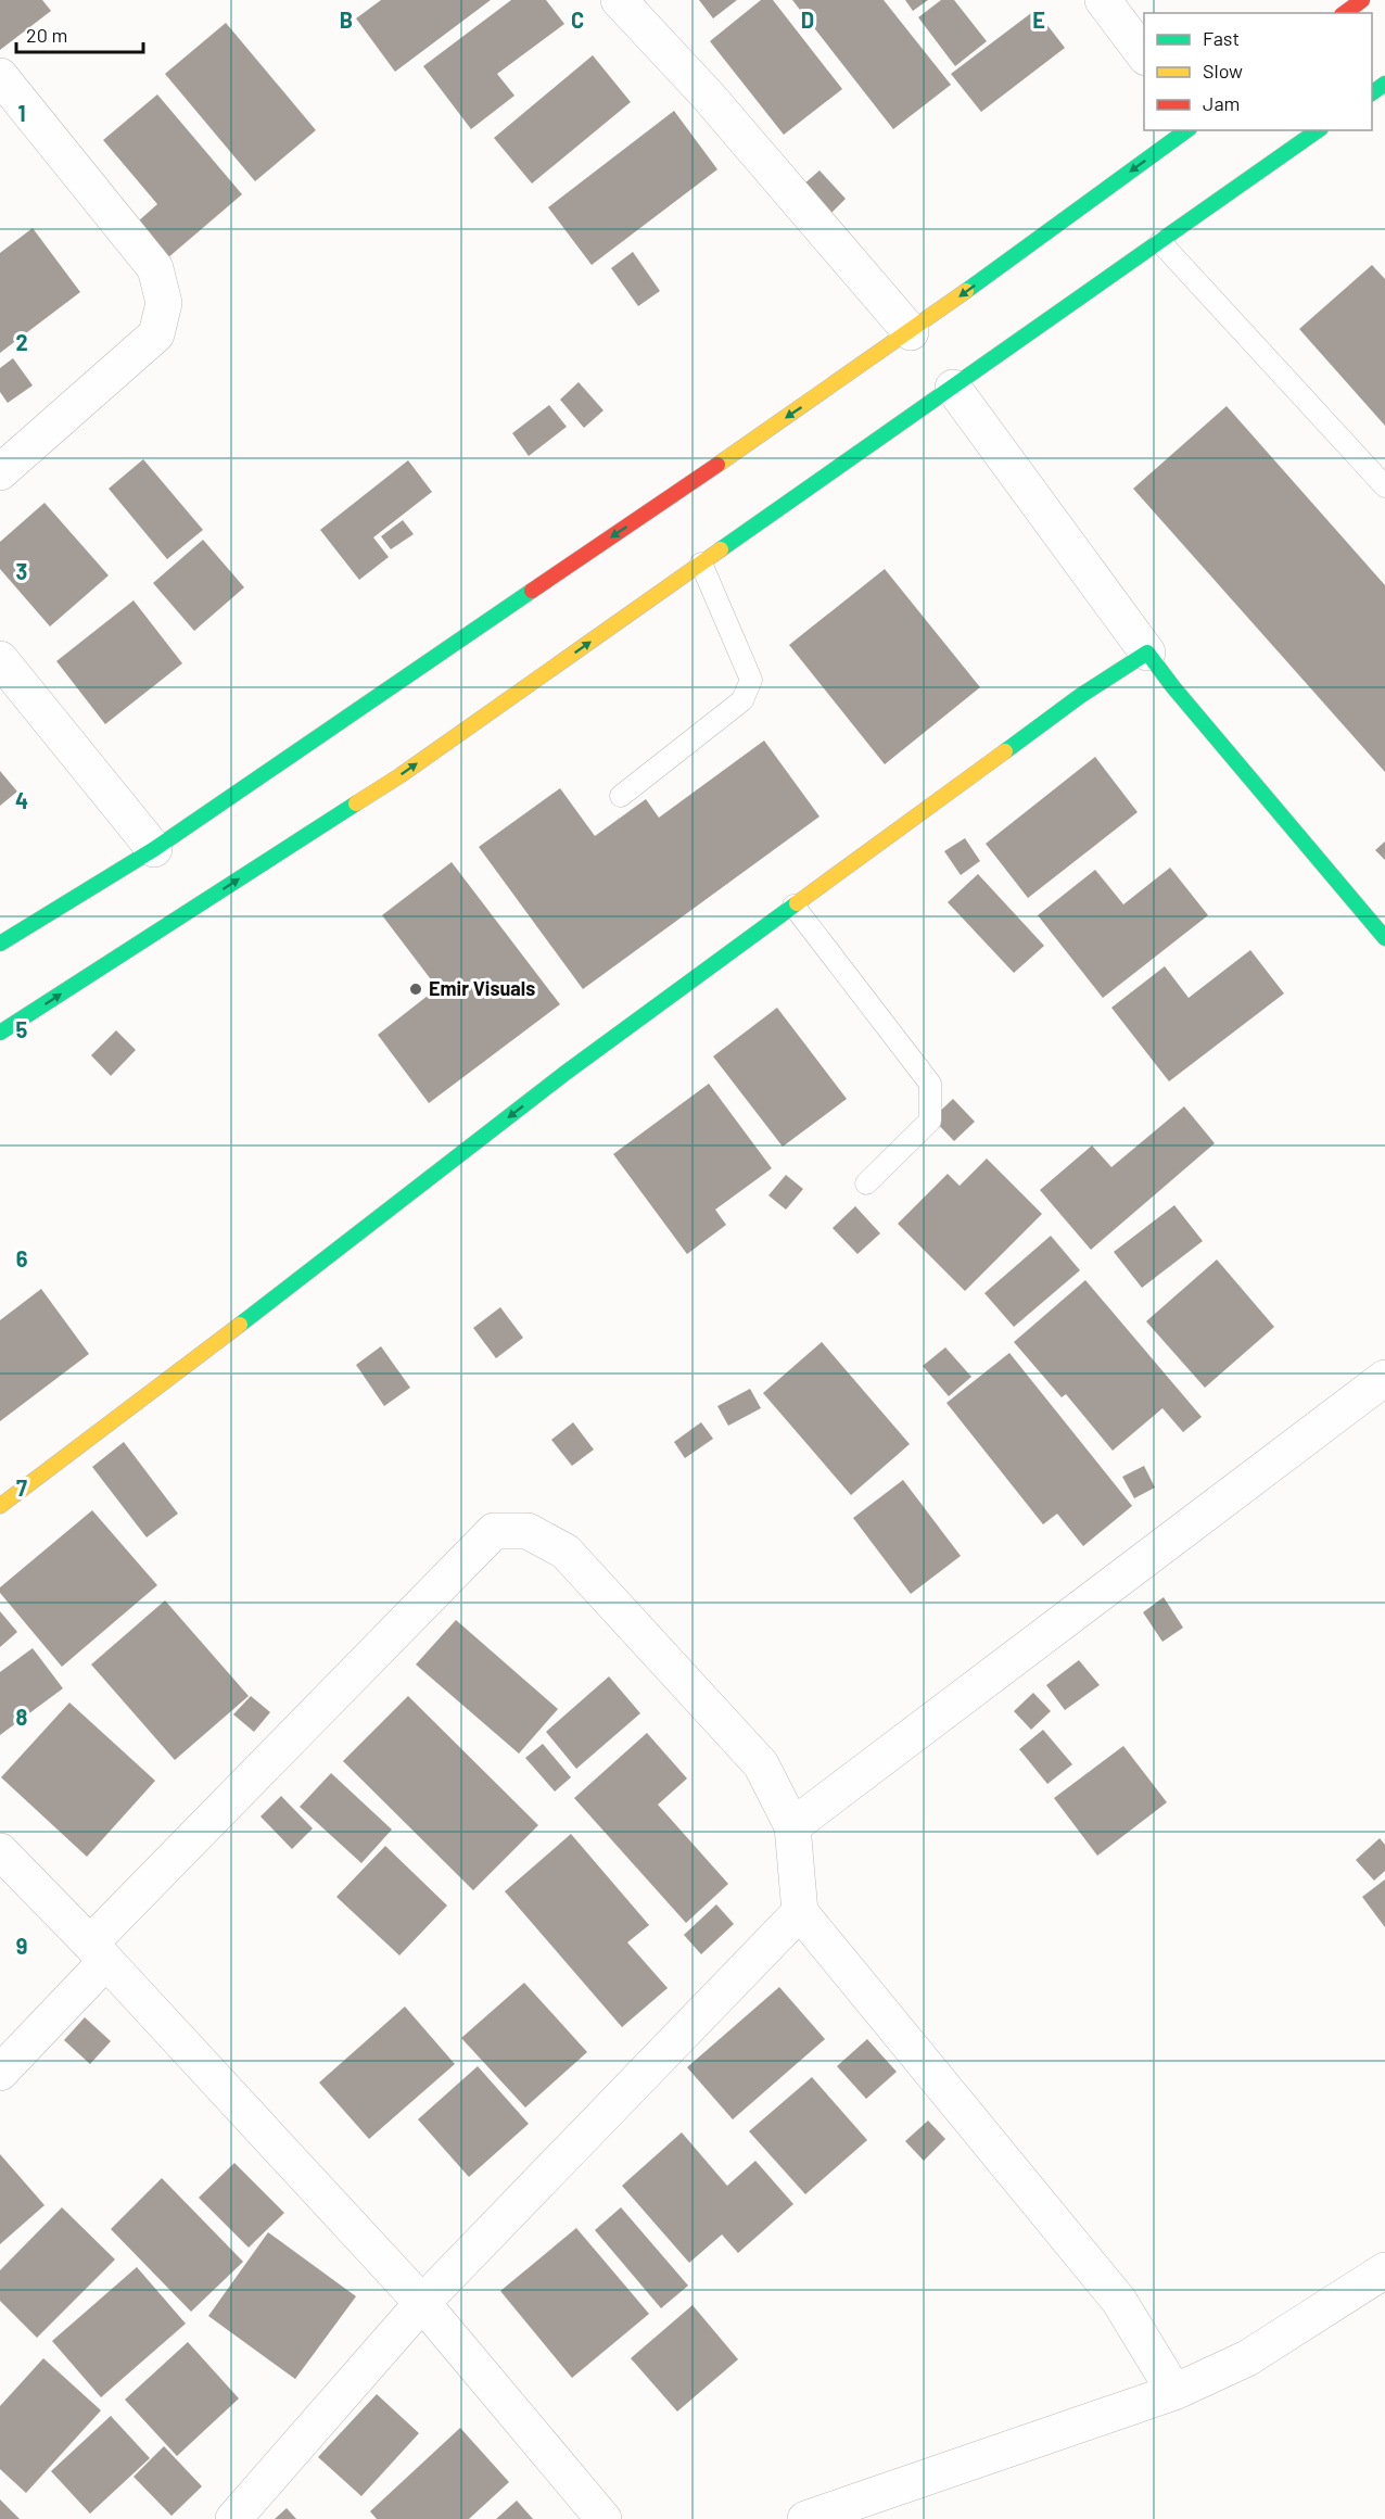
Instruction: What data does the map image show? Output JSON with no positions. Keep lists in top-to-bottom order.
{
  "places": ["Emir Visuals"],
  "legend": ["Fast", "Slow", "Jam"],
  "scale_bar": "20 m",
  "grid": {
    "columns": [
      "B",
      "C",
      "D",
      "E"
    ],
    "rows": [
      "1",
      "2",
      "3",
      "4",
      "5",
      "6",
      "7",
      "8",
      "9"
    ]
  }
}
